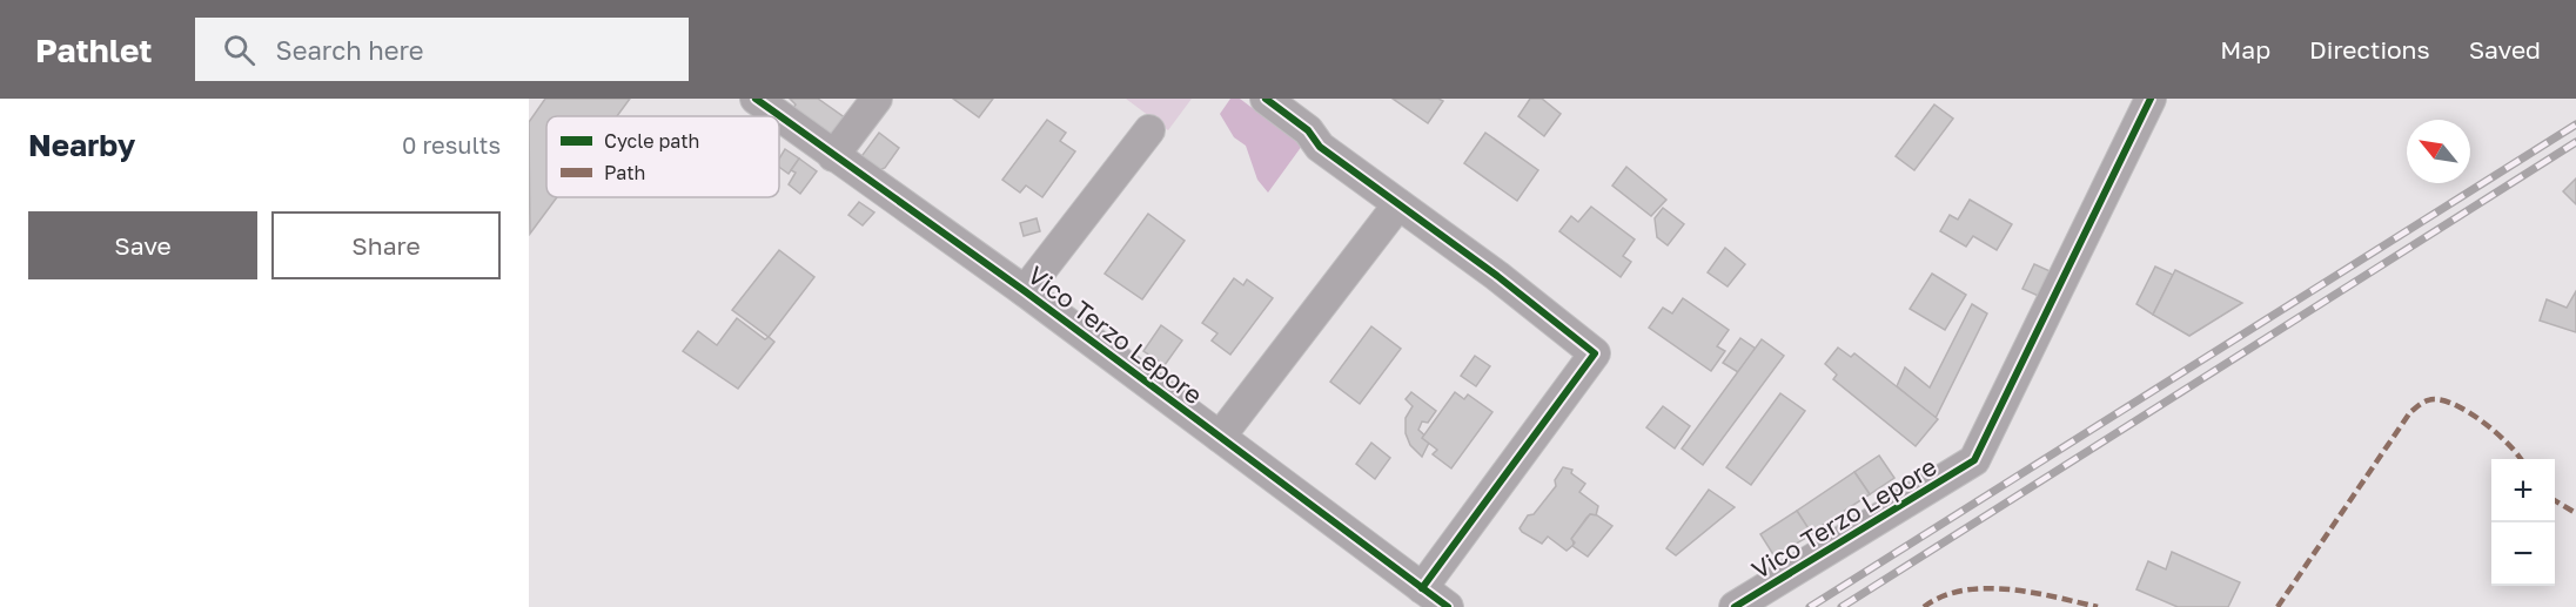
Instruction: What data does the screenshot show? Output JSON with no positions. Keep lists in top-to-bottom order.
{
  "streets": {
    "street": ["Vico Terzo Lepore"]
  },
  "legend": ["Cycle path", "Path"],
  "north": "top left",
  "page": {
    "header": "Pathlet",
    "search": "Search here",
    "nav": ["Map", "Directions", "Saved"],
    "heading": ["Nearby", "0 results"],
    "buttons": ["Save", "Share"],
    "map_buttons": ["+", "−"]
  }
}
